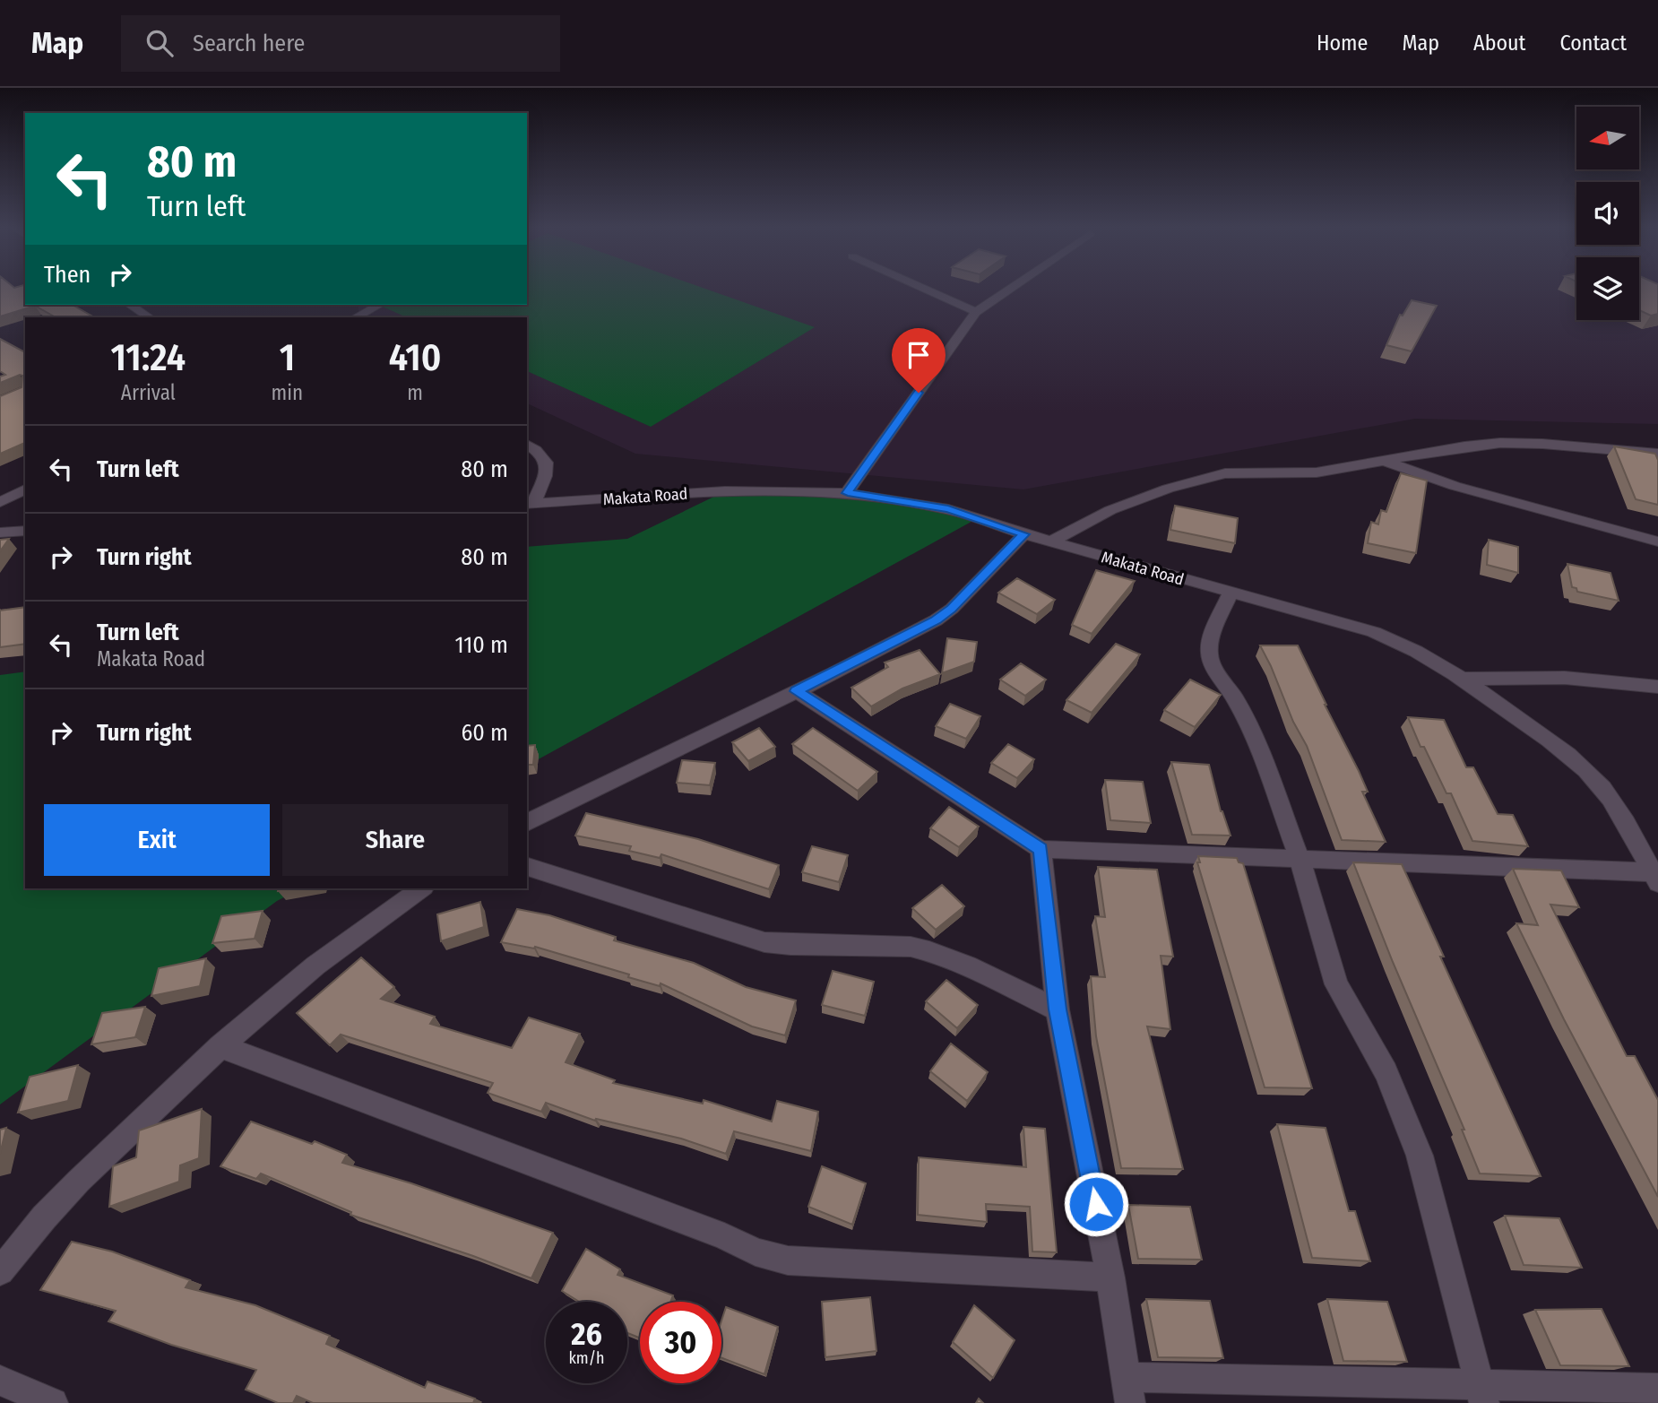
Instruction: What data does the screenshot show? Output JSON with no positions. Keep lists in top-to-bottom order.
{
  "streets": {
    "street": ["Makata Road"]
  },
  "north": "left",
  "page": {
    "header": "Map",
    "search": "Search here",
    "nav": [
      "Home",
      "Map",
      "About",
      "Contact"
    ],
    "turn": ["80 m", "Turn left"],
    "then": "Then",
    "eta": [
      "11:24",
      "Arrival",
      "1",
      "min",
      "410",
      "m"
    ],
    "list": [
      {
        "name": "Turn left",
        "value": "80 m"
      },
      {
        "name": "Turn right",
        "value": "80 m"
      },
      {
        "name": "Turn left",
        "note": "Makata Road",
        "value": "110 m"
      },
      {
        "name": "Turn right",
        "value": "60 m"
      }
    ],
    "buttons": ["Exit", "Share"],
    "speed": "26 km/h",
    "limit": "30"
  }
}
